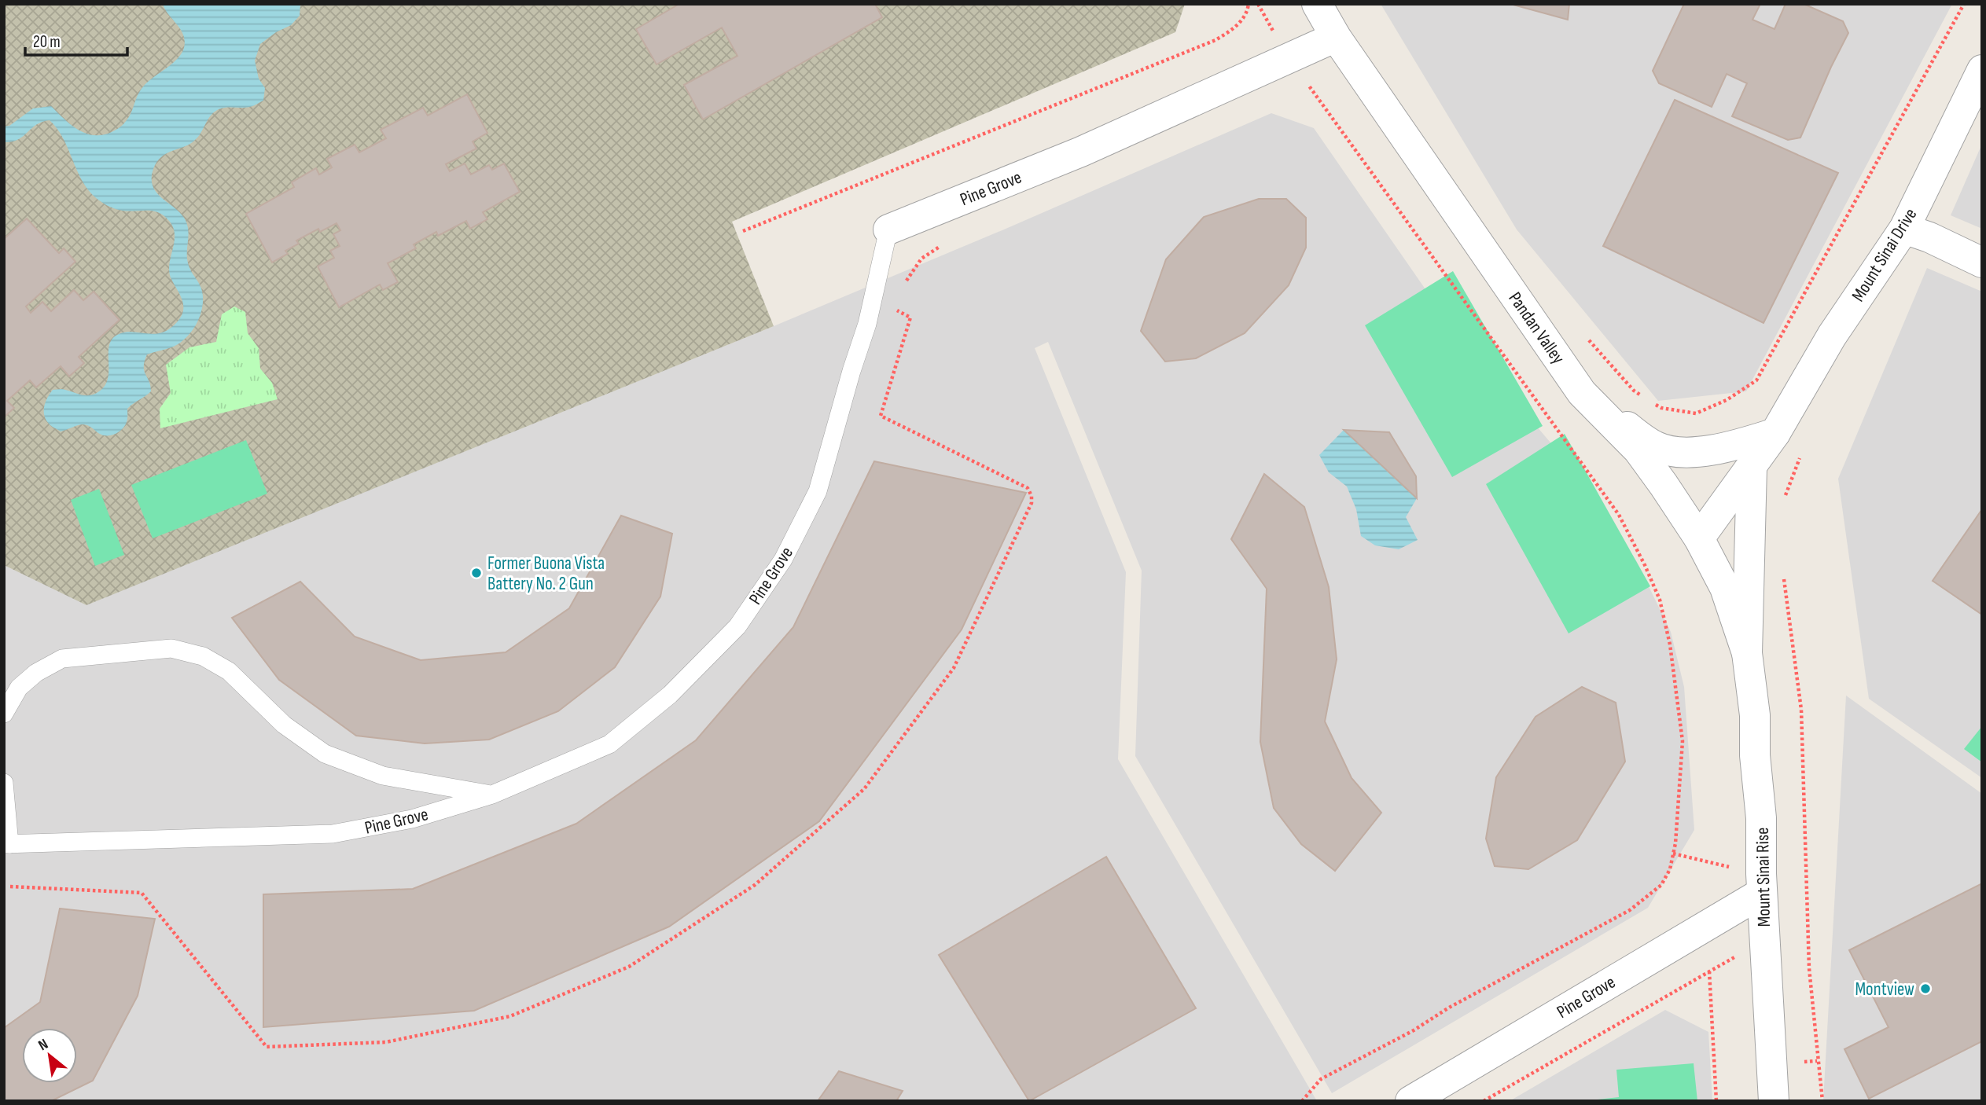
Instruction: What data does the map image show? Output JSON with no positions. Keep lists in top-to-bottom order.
{
  "streets": {
    "street": [
      "Pine Grove",
      "Mount Sinai Drive",
      "Pandan Valley",
      "Mount Sinai Rise"
    ]
  },
  "crossings": [
    ["Pine Grove", "Pandan Valley"],
    ["Pine Grove", "Mount Sinai Rise"],
    ["Mount Sinai Drive", "Pandan Valley"],
    ["Pandan Valley", "Mount Sinai Rise"]
  ],
  "places": ["Former Buona Vista Battery No. 2 Gun", "Montview"],
  "scale_bar": "20 m",
  "north": "top left"
}
